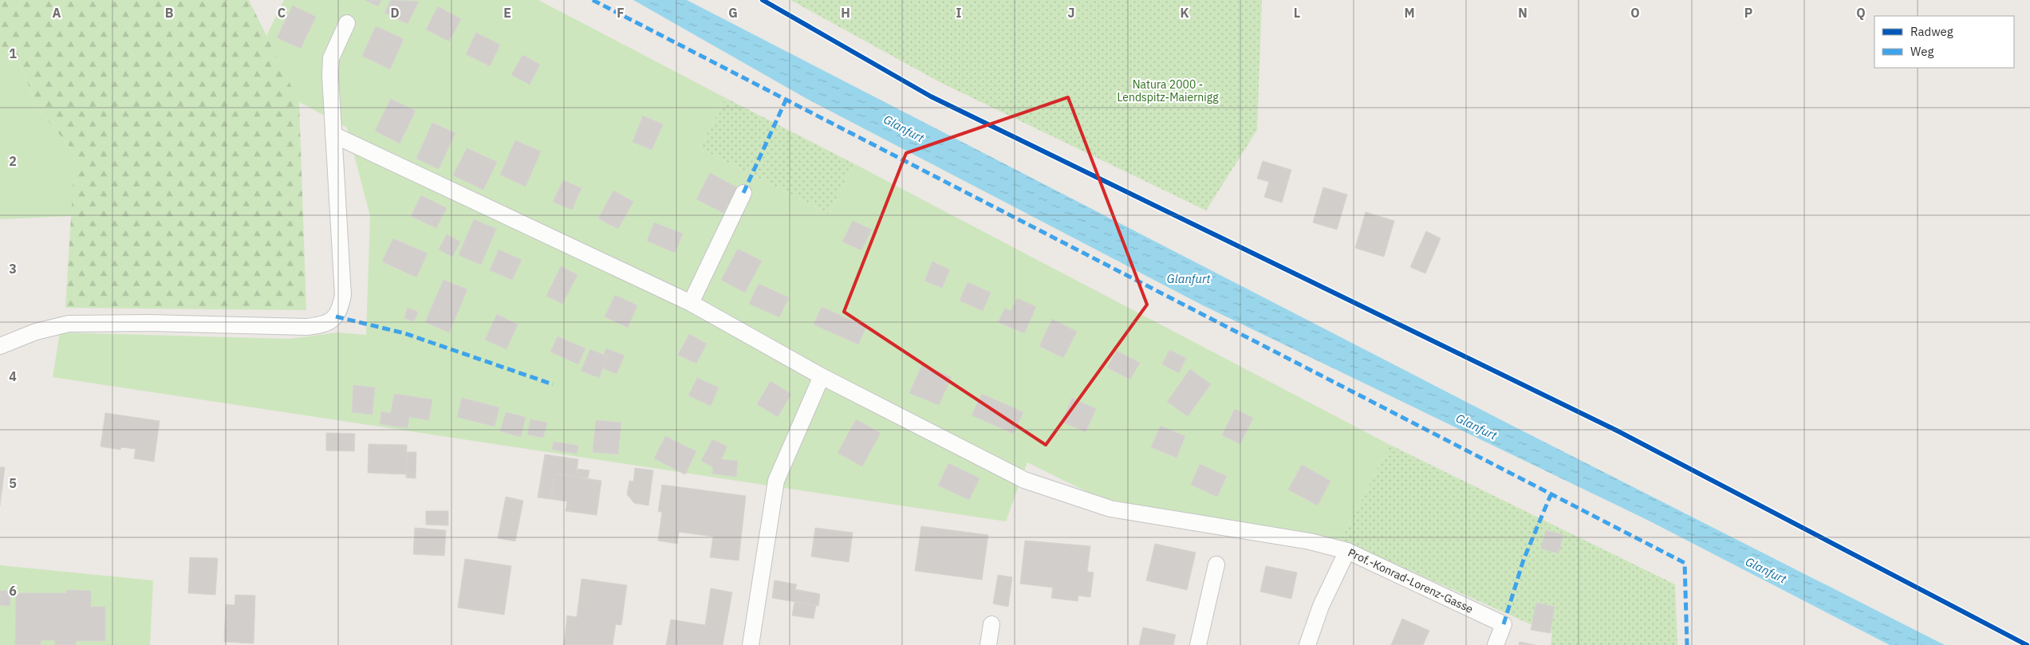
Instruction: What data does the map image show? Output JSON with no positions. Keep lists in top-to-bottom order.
{
  "streets": {
    "lane": ["Prof.-Konrad-Lorenz-Gasse"]
  },
  "water": ["Glanfurt"],
  "parks": ["Natura 2000 - Lendspitz-Maiernigg"],
  "legend": ["Radweg", "Weg"],
  "grid": {
    "columns": [
      "A",
      "B",
      "C",
      "D",
      "E",
      "F",
      "G",
      "H",
      "I",
      "J",
      "K",
      "L",
      "M",
      "N",
      "O",
      "P",
      "Q"
    ],
    "rows": [
      "1",
      "2",
      "3",
      "4",
      "5",
      "6"
    ]
  }
}
